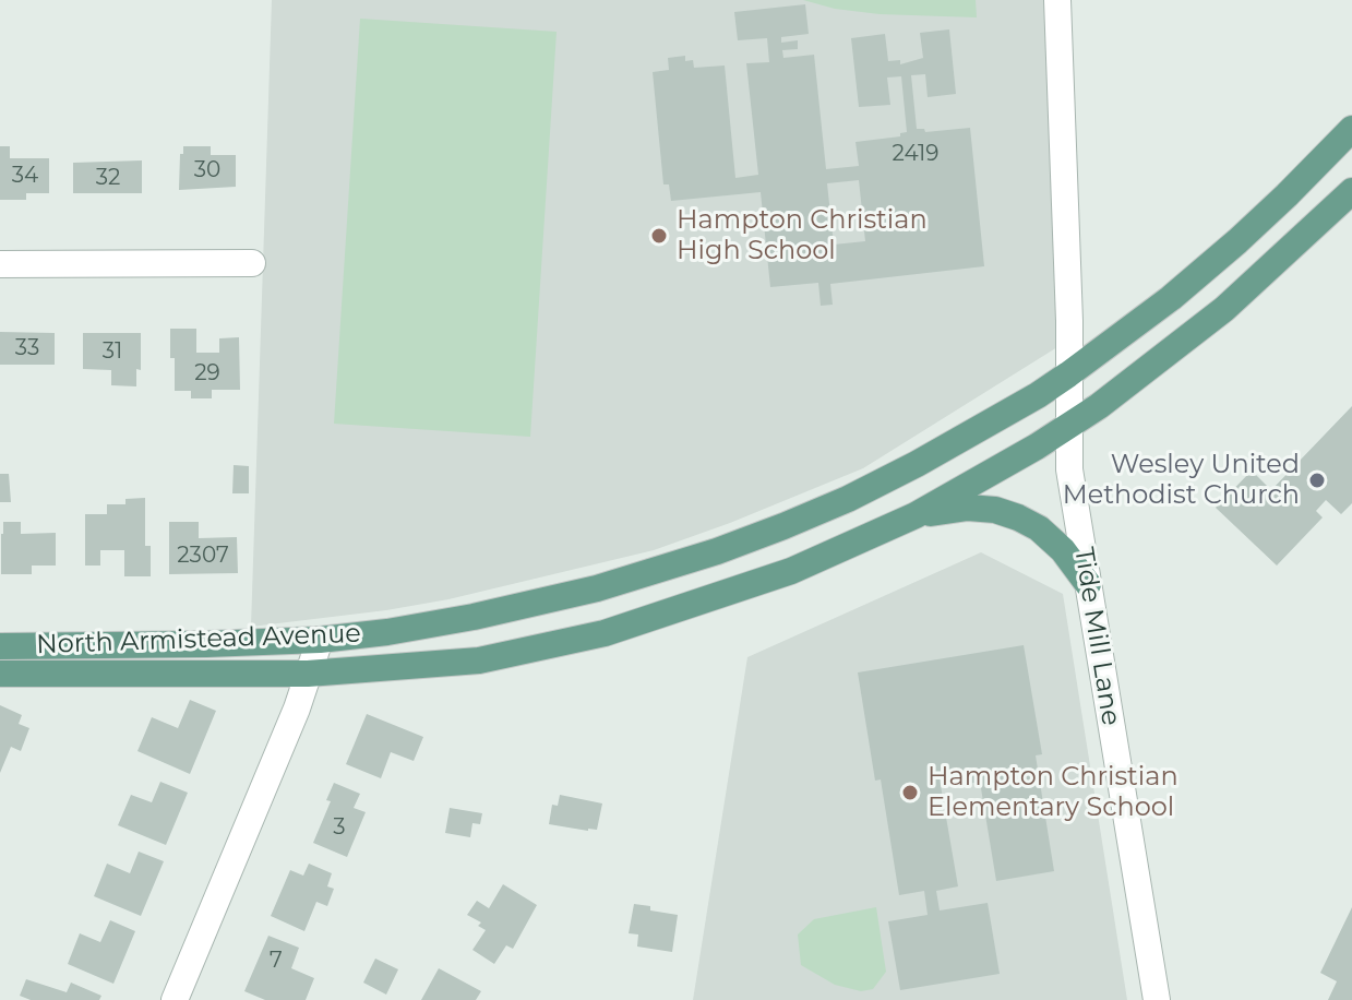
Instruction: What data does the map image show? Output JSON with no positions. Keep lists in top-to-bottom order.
{
  "streets": {
    "main road": ["North Armistead Avenue"],
    "street": ["Tide Mill Lane"]
  },
  "crossings": [
    ["Tide Mill Lane", "North Armistead Avenue"]
  ],
  "places": ["Hampton Christian High School", "Wesley United Methodist Church", "Hampton Christian Elementary School"],
  "house_numbers": [
    "2419",
    "30",
    "34",
    "32",
    "33",
    "31",
    "29",
    "2307",
    "3",
    "7"
  ]
}
